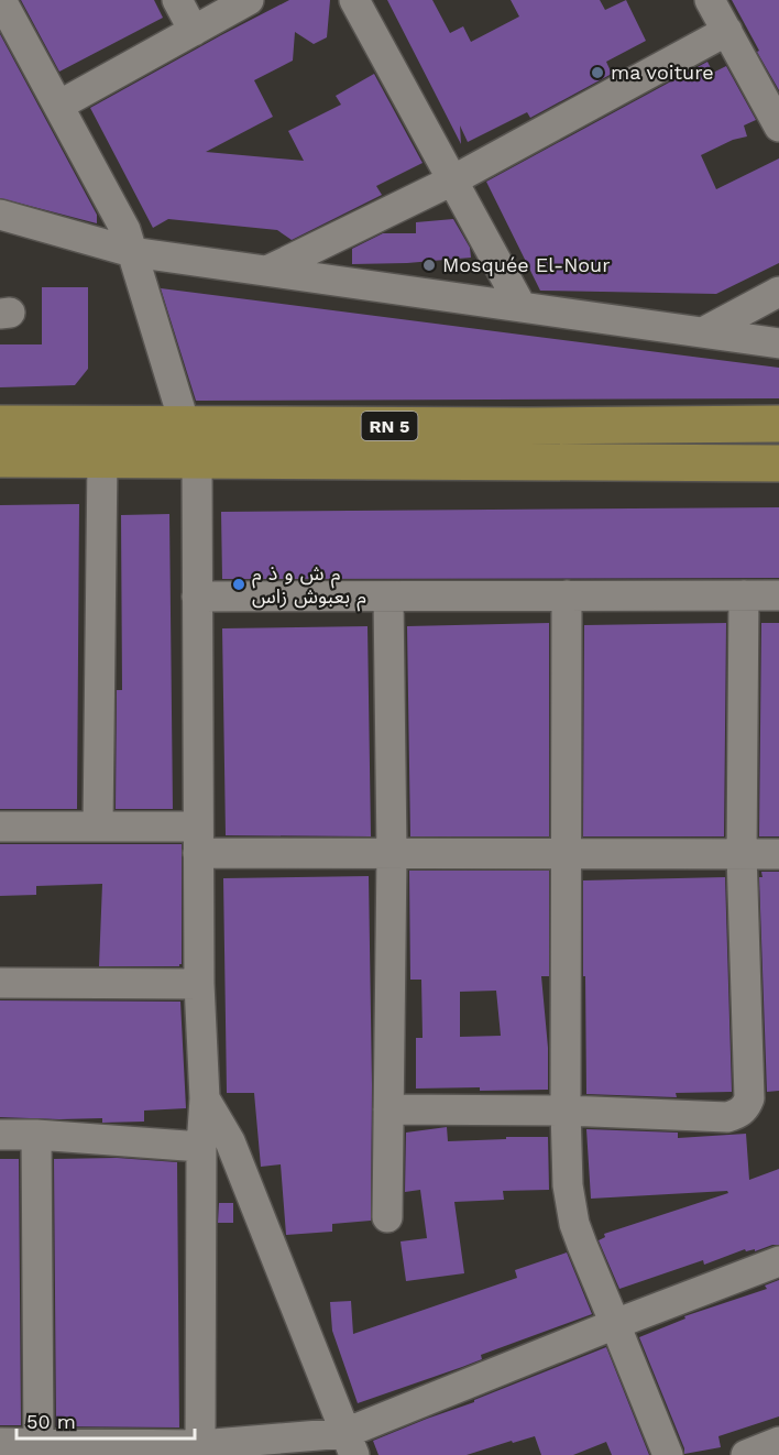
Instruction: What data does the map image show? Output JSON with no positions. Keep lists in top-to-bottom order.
{
  "streets": {
    "main road": ["RN 5"]
  },
  "places": ["ma voiture", "Mosquée El-Nour", "م ش و ذ م م بعبوش زاس"],
  "scale_bar": "50 m"
}
